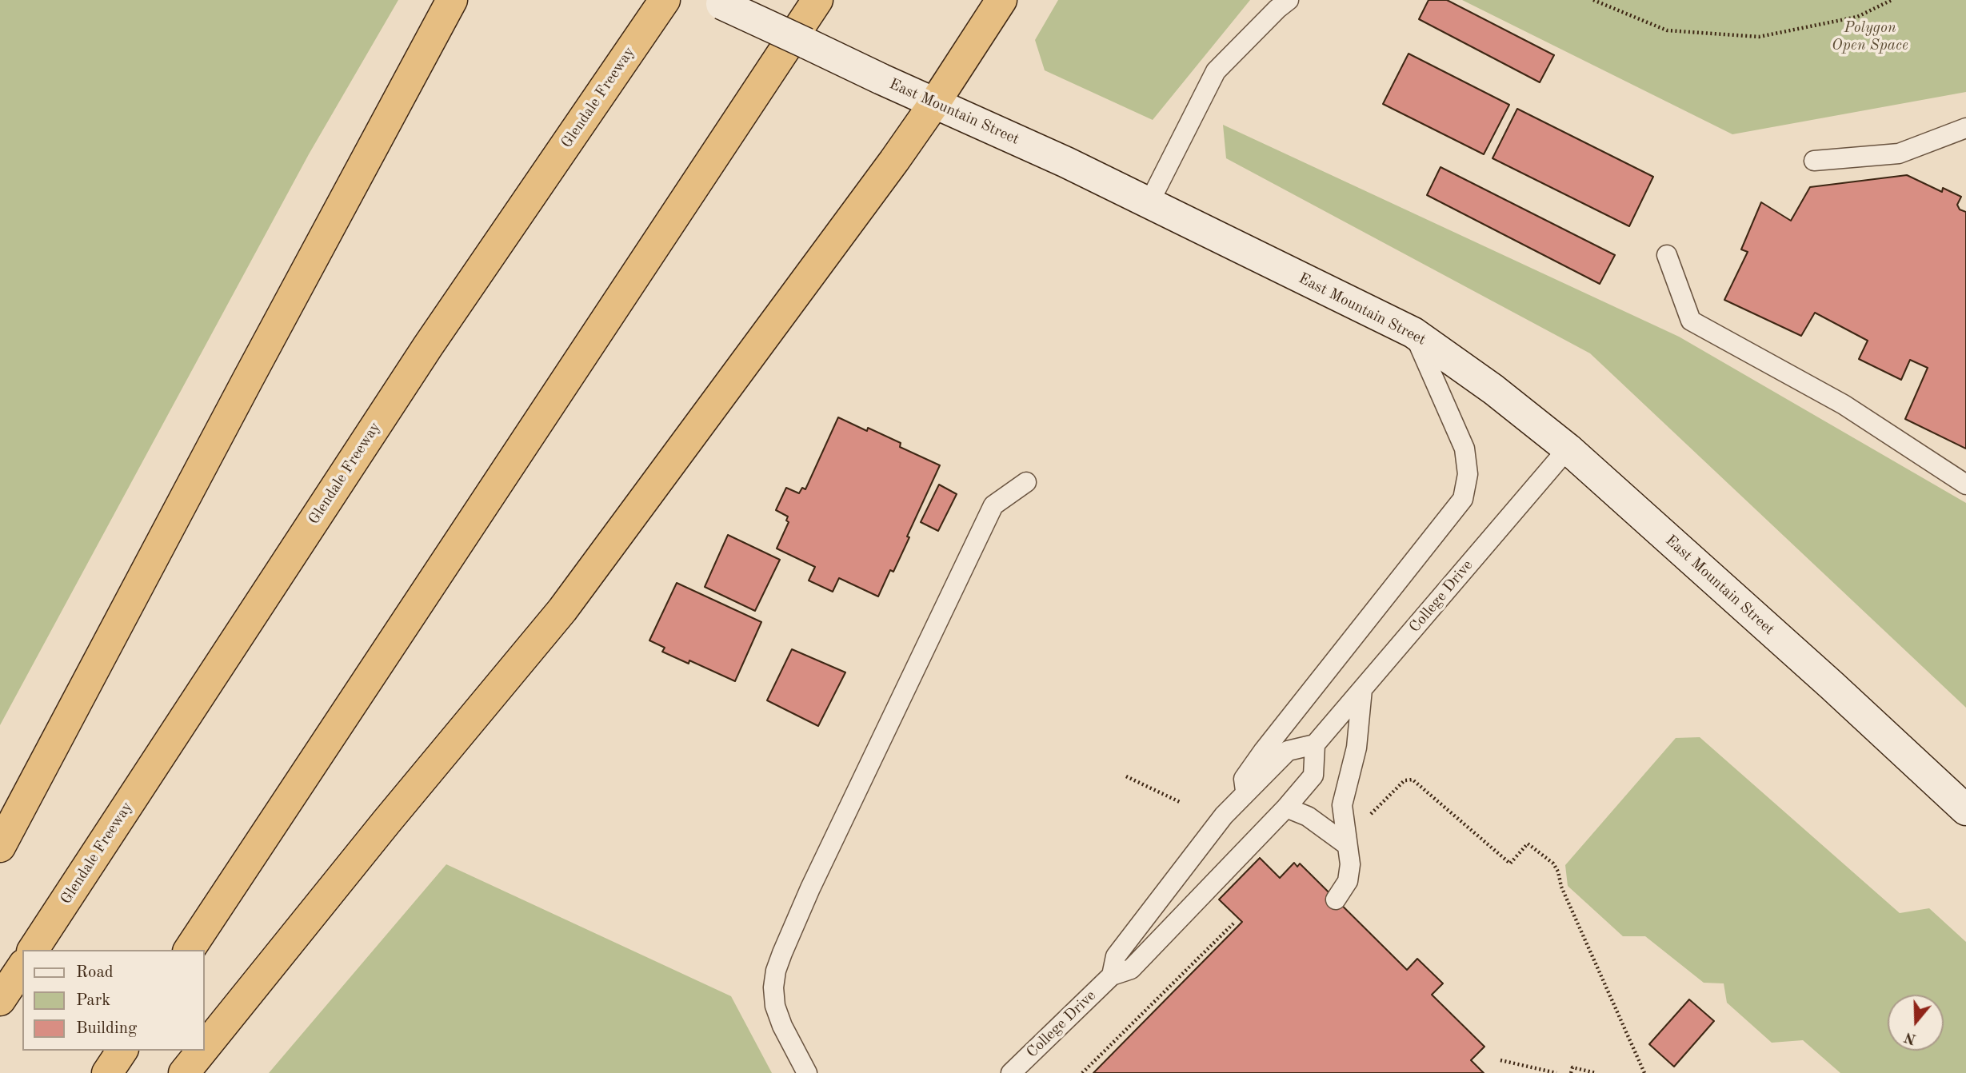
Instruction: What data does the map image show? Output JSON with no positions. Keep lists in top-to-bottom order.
{
  "streets": {
    "highway": ["Glendale Freeway"],
    "main road": ["East Mountain Street"],
    "lane": ["College Drive"]
  },
  "crossings": [
    ["East Mountain Street", "College Drive"]
  ],
  "parks": ["Polygon Open Space"],
  "legend": ["Road", "Park", "Building"],
  "north": "bottom"
}
